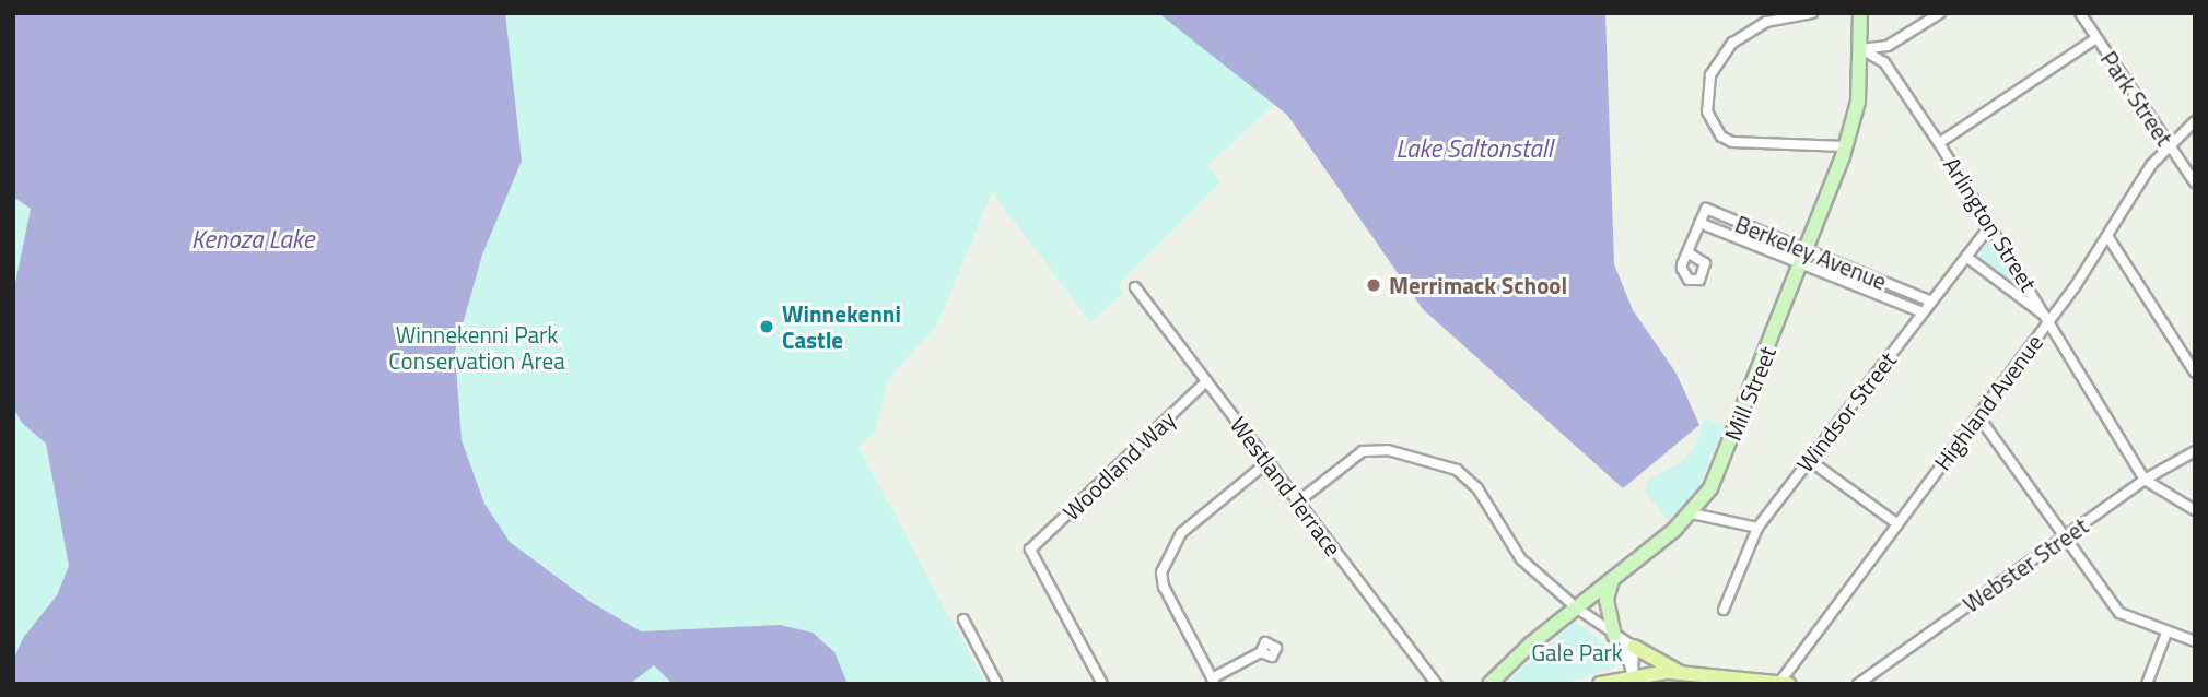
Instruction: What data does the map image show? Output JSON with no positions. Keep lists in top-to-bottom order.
{
  "streets": {
    "main road": ["Mill Street"],
    "street": [
      "Park Street",
      "Arlington Street",
      "Berkeley Avenue",
      "Highland Avenue",
      "Windsor Street",
      "Woodland Way",
      "Westland Terrace",
      "Webster Street"
    ]
  },
  "crossings": [
    ["Park Street", "Highland Avenue"],
    ["Arlington Street", "Mill Street"],
    ["Arlington Street", "Highland Avenue"],
    ["Arlington Street", "Windsor Street"],
    ["Arlington Street", "Webster Street"],
    ["Berkeley Avenue", "Mill Street"],
    ["Berkeley Avenue", "Windsor Street"],
    ["Woodland Way", "Westland Terrace"]
  ],
  "water": ["Lake Saltonstall", "Kenoza Lake"],
  "parks": ["Winnekenni Park Conservation Area", "Gale Park"],
  "places": ["Merrimack School", "Winnekenni Castle"]
}
